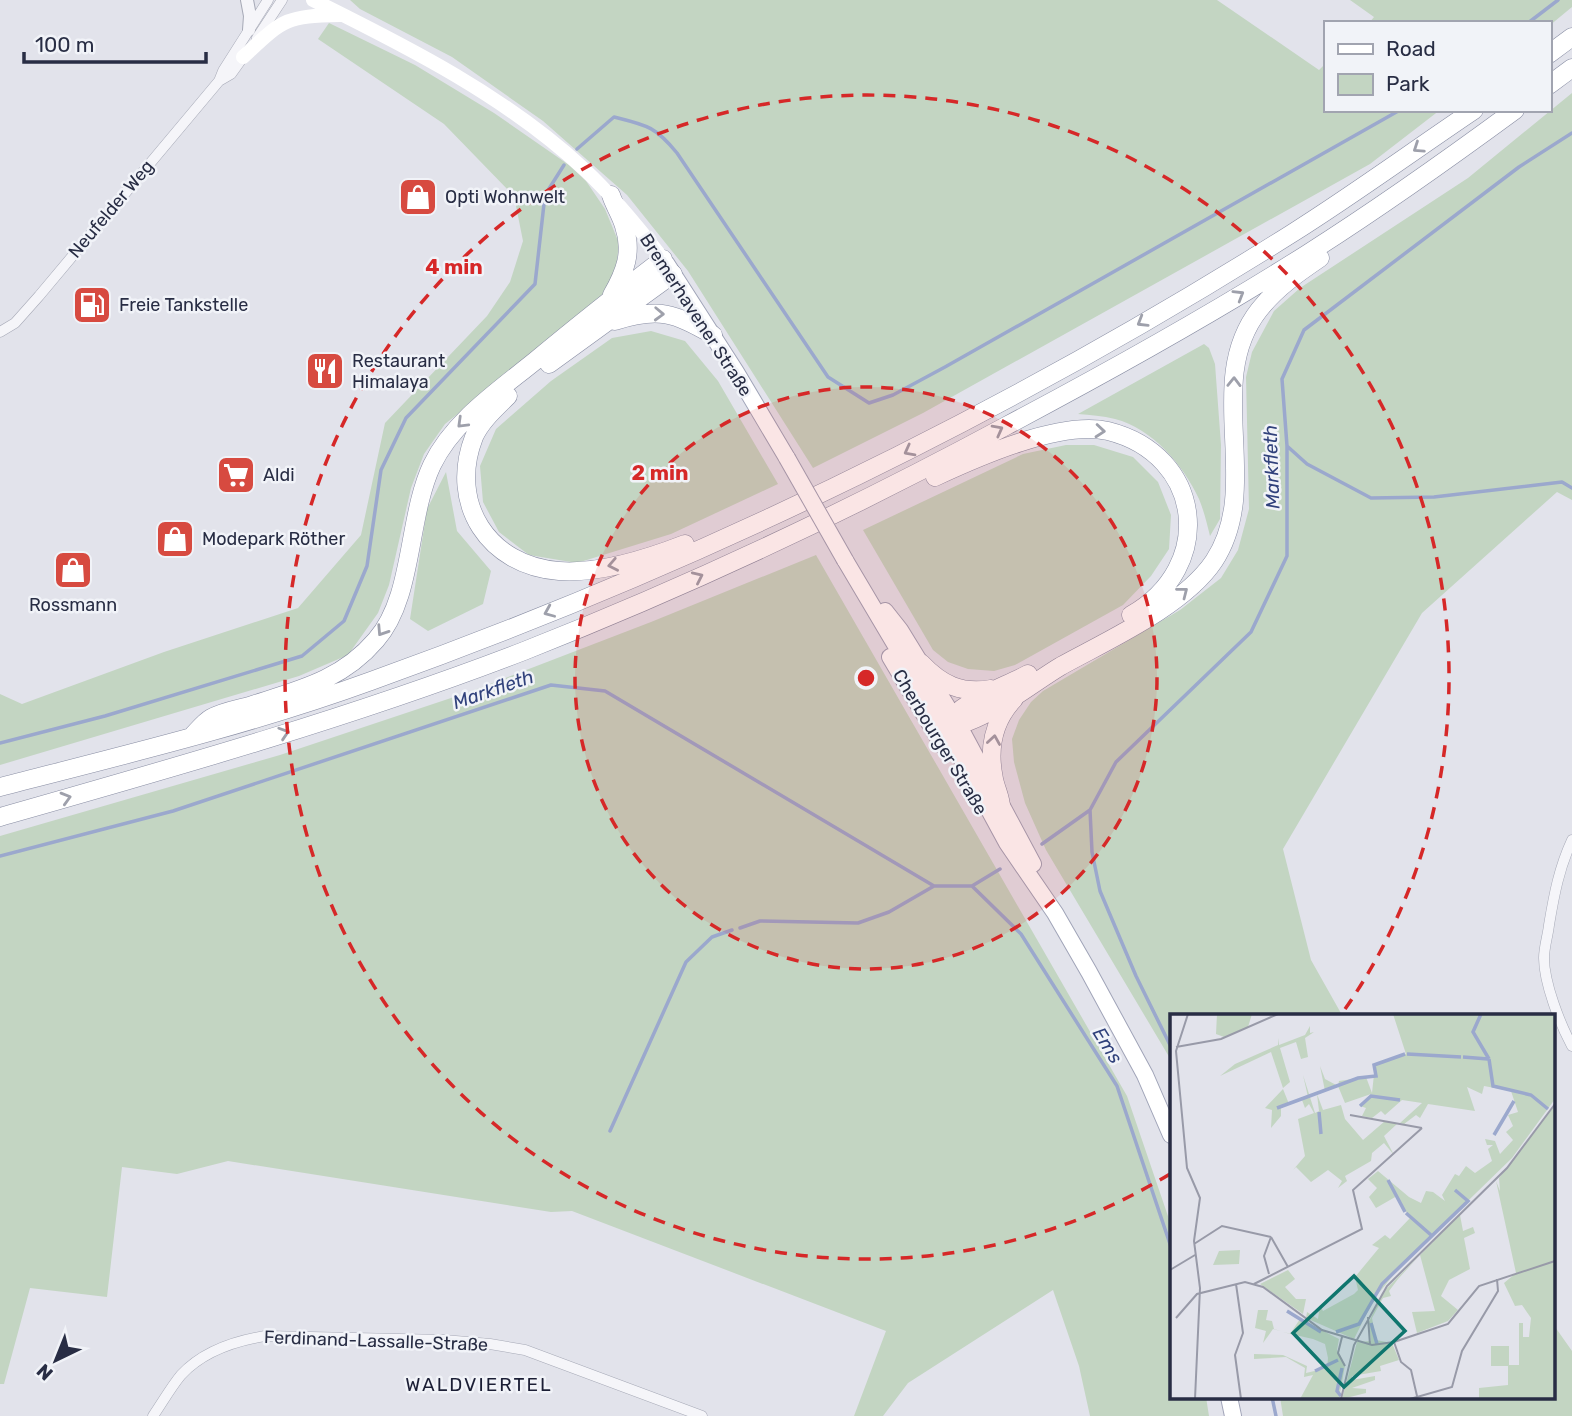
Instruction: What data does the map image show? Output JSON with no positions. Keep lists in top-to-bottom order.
{
  "streets": {
    "main road": ["Bremerhavener Straße", "Cherbourger Straße"],
    "street": ["Neufelder Weg", "Ferdinand-Lassalle-Straße"]
  },
  "crossings": [
    ["Bremerhavener Straße", "Cherbourger Straße"]
  ],
  "districts": ["WALDVIERTEL"],
  "water": ["Markfleth", "Ems"],
  "places": {
    "shop": ["Opti Wohnwelt", "Modepark Röther", "Rossmann"],
    "fuel station": ["Freie Tankstelle"],
    "restaurant": ["Restaurant Himalaya"],
    "supermarket": ["Aldi"]
  },
  "legend": ["Road", "Park"],
  "scale_bar": "100 m",
  "north": "bottom left",
  "rings": ["4 min", "2 min"]
}
